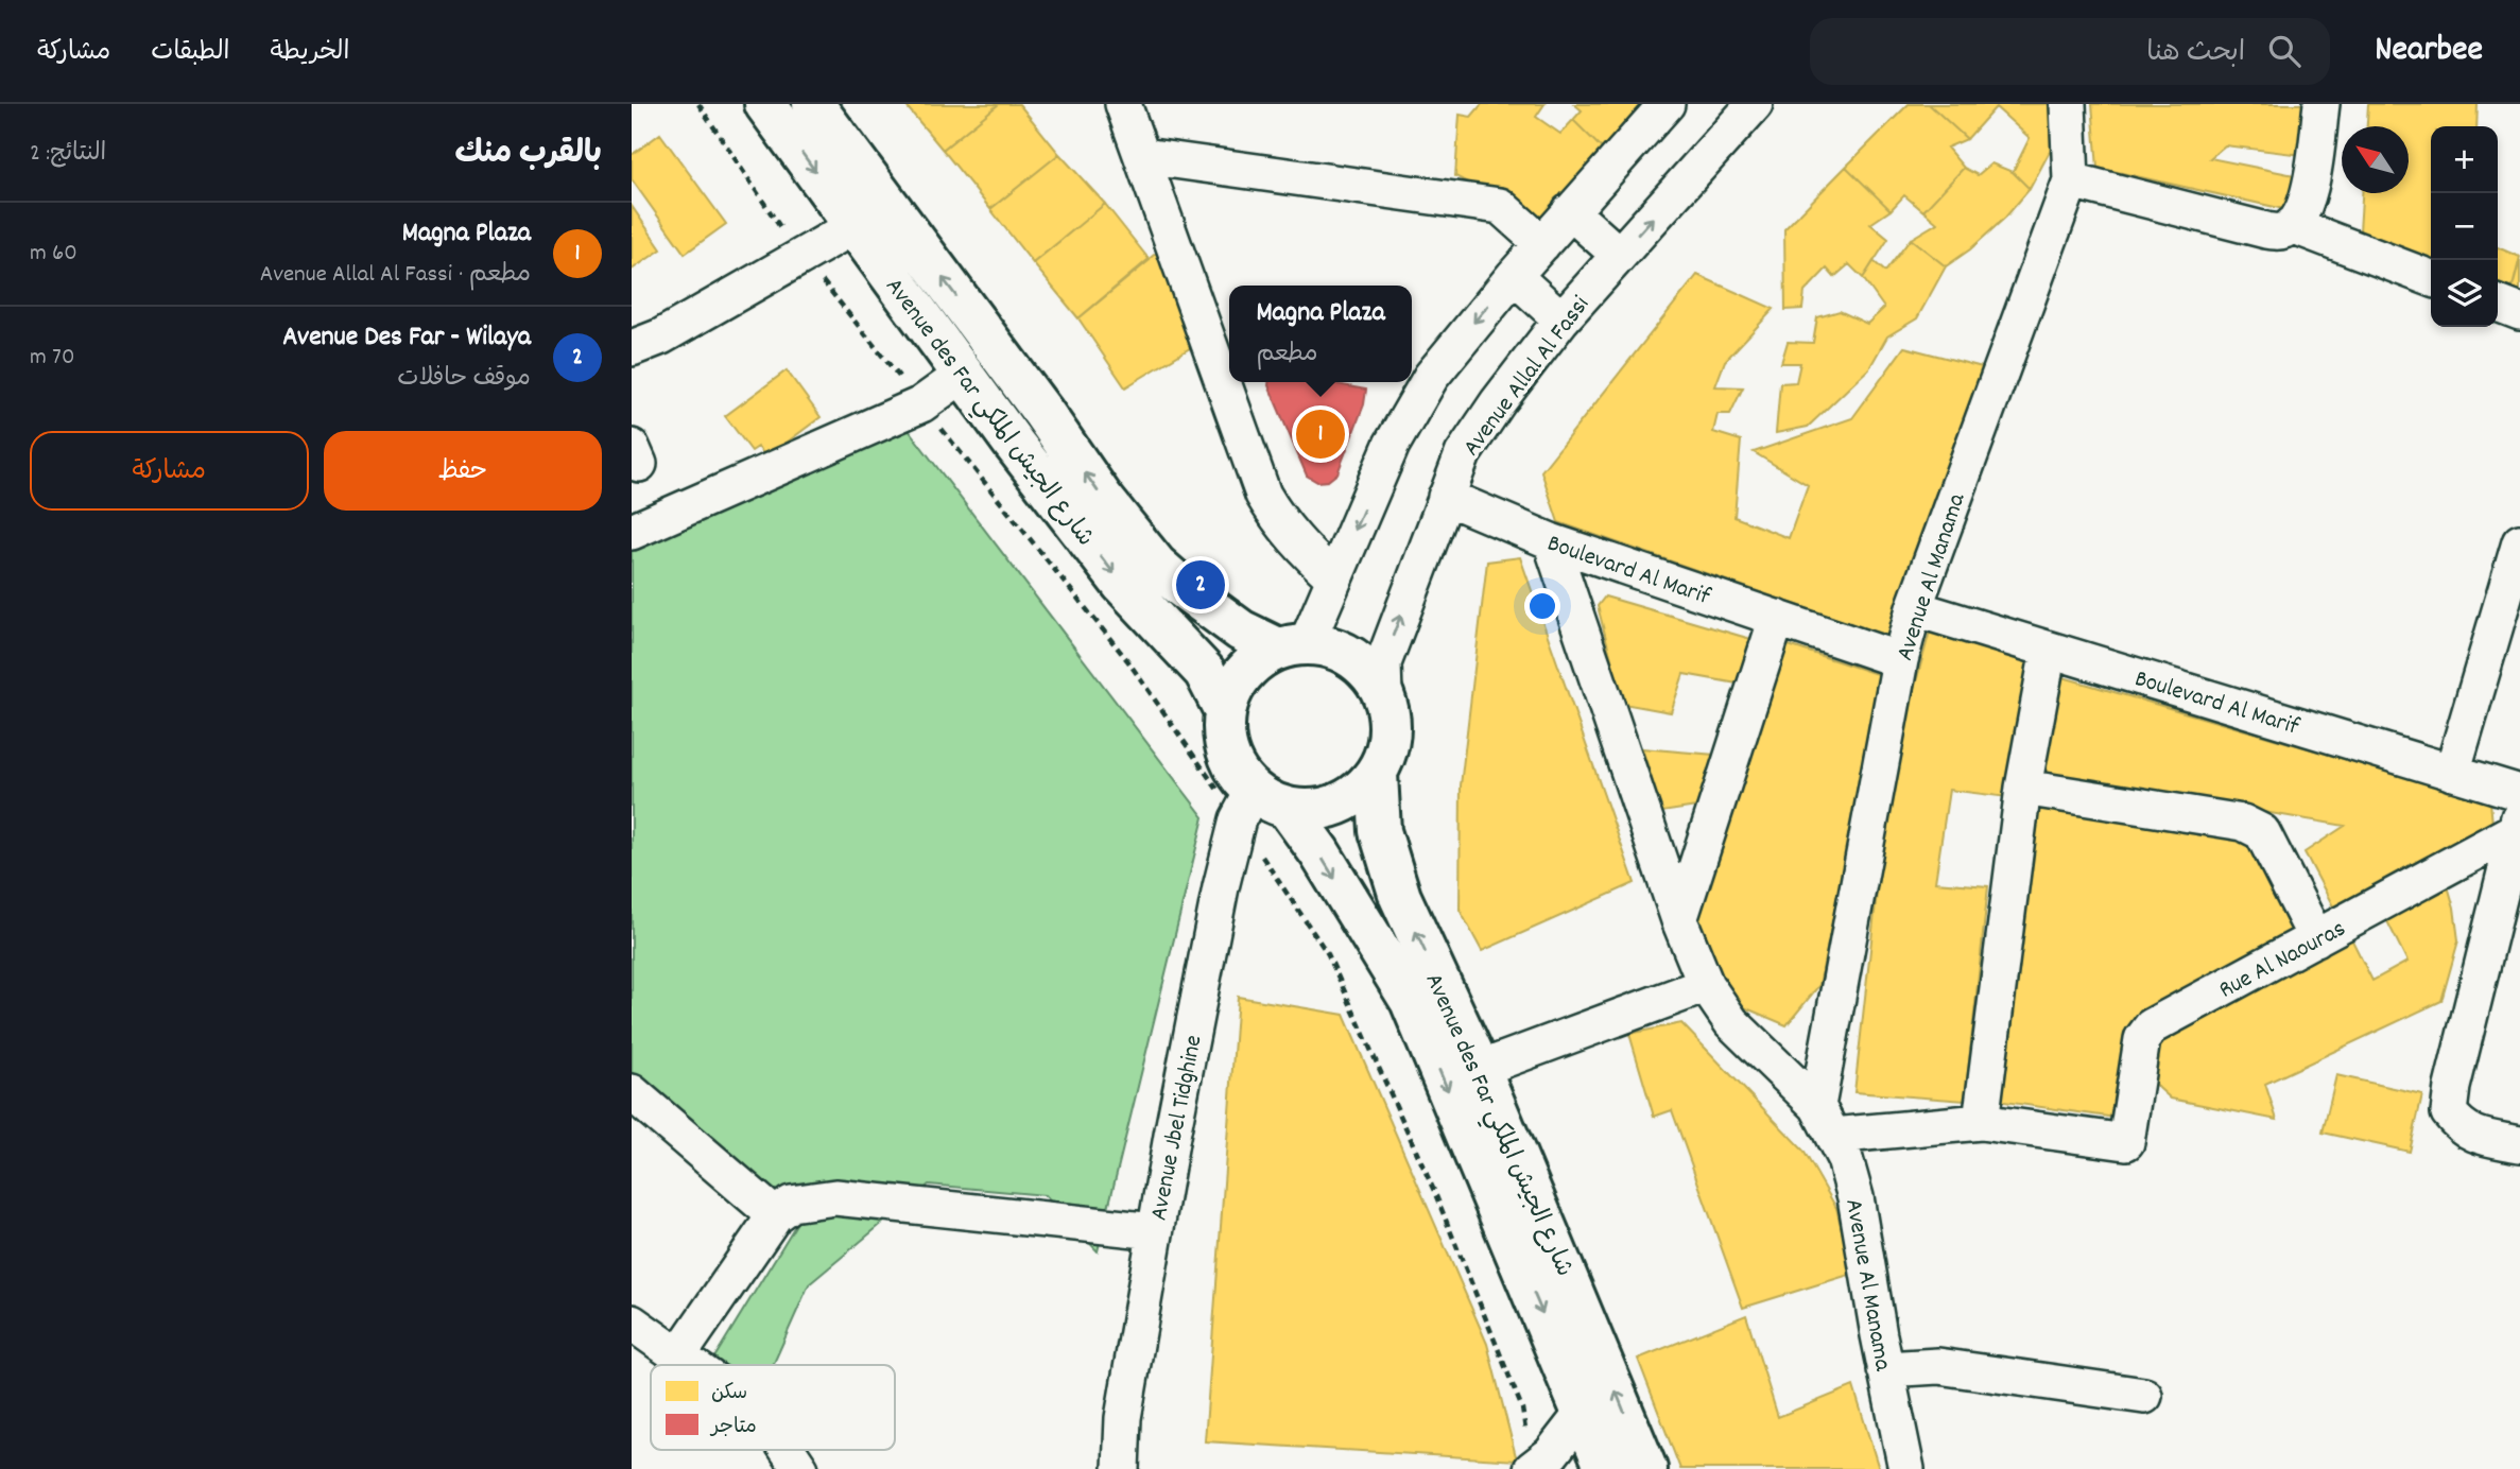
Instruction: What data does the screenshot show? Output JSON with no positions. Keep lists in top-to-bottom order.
{
  "streets": {
    "main road": ["Avenue des Far شارع الجيش الملكي"],
    "street": [
      "Avenue Allal Al Fassi",
      "Boulevard Al Marif",
      "Avenue Al Manama",
      "Rue Al Naouras",
      "Avenue Jbel Tidghine"
    ]
  },
  "crossings": [
    ["Avenue Allal Al Fassi", "Avenue des Far شارع الجيش الملكي"],
    ["Avenue Allal Al Fassi", "Boulevard Al Marif"],
    ["Avenue Allal Al Fassi", "Avenue Jbel Tidghine"],
    ["Avenue des Far شارع الجيش الملكي", "Avenue Jbel Tidghine"],
    ["Boulevard Al Marif", "Avenue Al Manama"]
  ],
  "legend": ["سكن", "متاجر"],
  "north": "top left",
  "page": {
    "header": "Nearbee",
    "search": "ابحث هنا",
    "nav": ["الخريطة", "الطبقات", "مشاركة"],
    "heading": ["بالقرب منك", "النتائج: 2"],
    "map_buttons": ["+", "−"],
    "list": [
      {
        "mark": "1",
        "name": "Magna Plaza",
        "note": "مطعم · Avenue Allal Al Fassi",
        "value": "60 m"
      },
      {
        "mark": "2",
        "name": "Avenue Des Far - Wilaya",
        "note": "موقف حافلات",
        "value": "70 m"
      }
    ],
    "popup": ["Magna Plaza", "مطعم"],
    "pins": ["1", "2"],
    "buttons": ["حفظ", "مشاركة"]
  }
}
